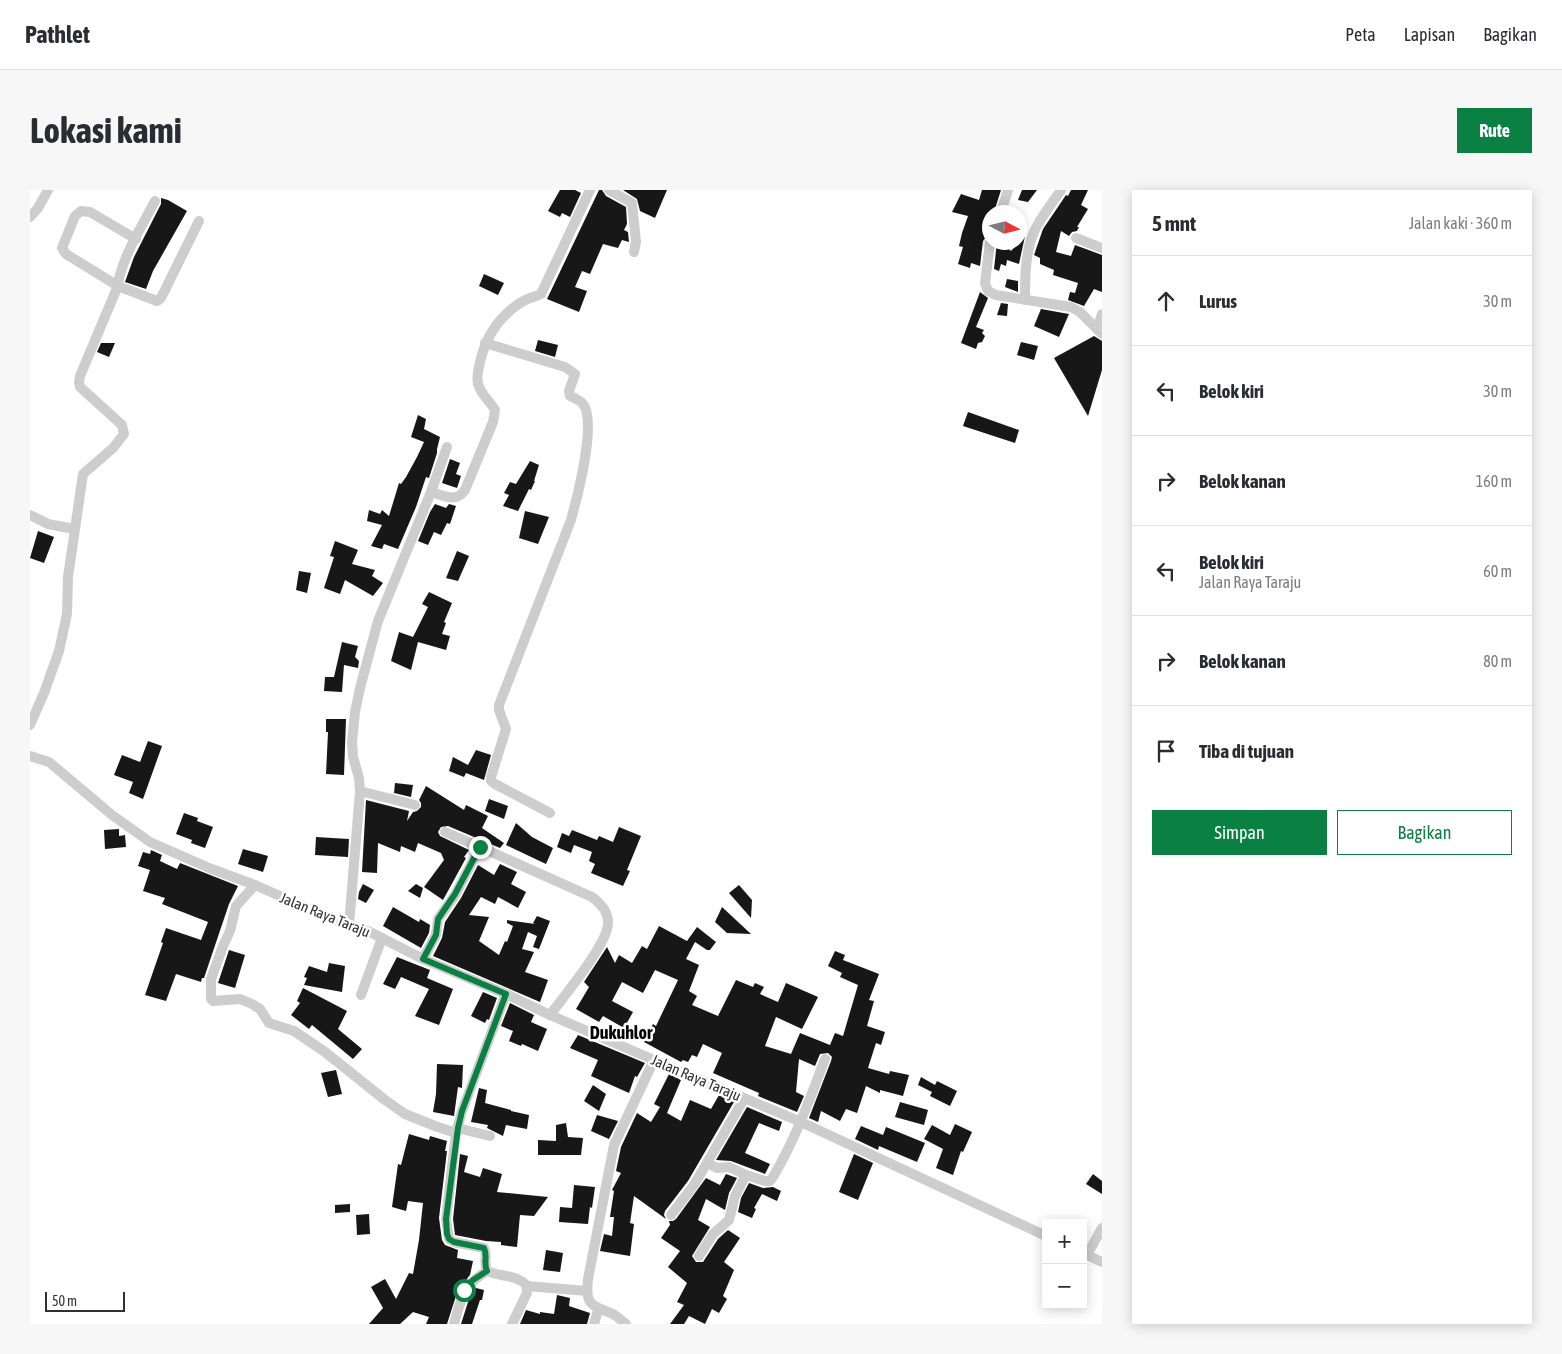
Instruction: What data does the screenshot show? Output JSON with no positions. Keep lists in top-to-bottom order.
{
  "streets": {
    "street": ["Jalan Raya Taraju"]
  },
  "districts": ["Dukuhlor"],
  "scale_bar": "50 m",
  "north": "right",
  "page": {
    "header": "Pathlet",
    "nav": ["Peta", "Lapisan", "Bagikan"],
    "buttons": [
      "Rute",
      ["Simpan", "Bagikan"]
    ],
    "title": "Lokasi kami",
    "heading": ["5 mnt", "Jalan kaki · 360 m"],
    "list": [
      ["Lurus", "30 m"],
      ["Belok kiri", "30 m"],
      ["Belok kanan", "160 m"],
      ["Belok kiri", "Jalan Raya Taraju", "60 m"],
      ["Belok kanan", "80 m"],
      "Tiba di tujuan"
    ],
    "map_buttons": ["+", "−"],
    "scale": "50 m"
  }
}
